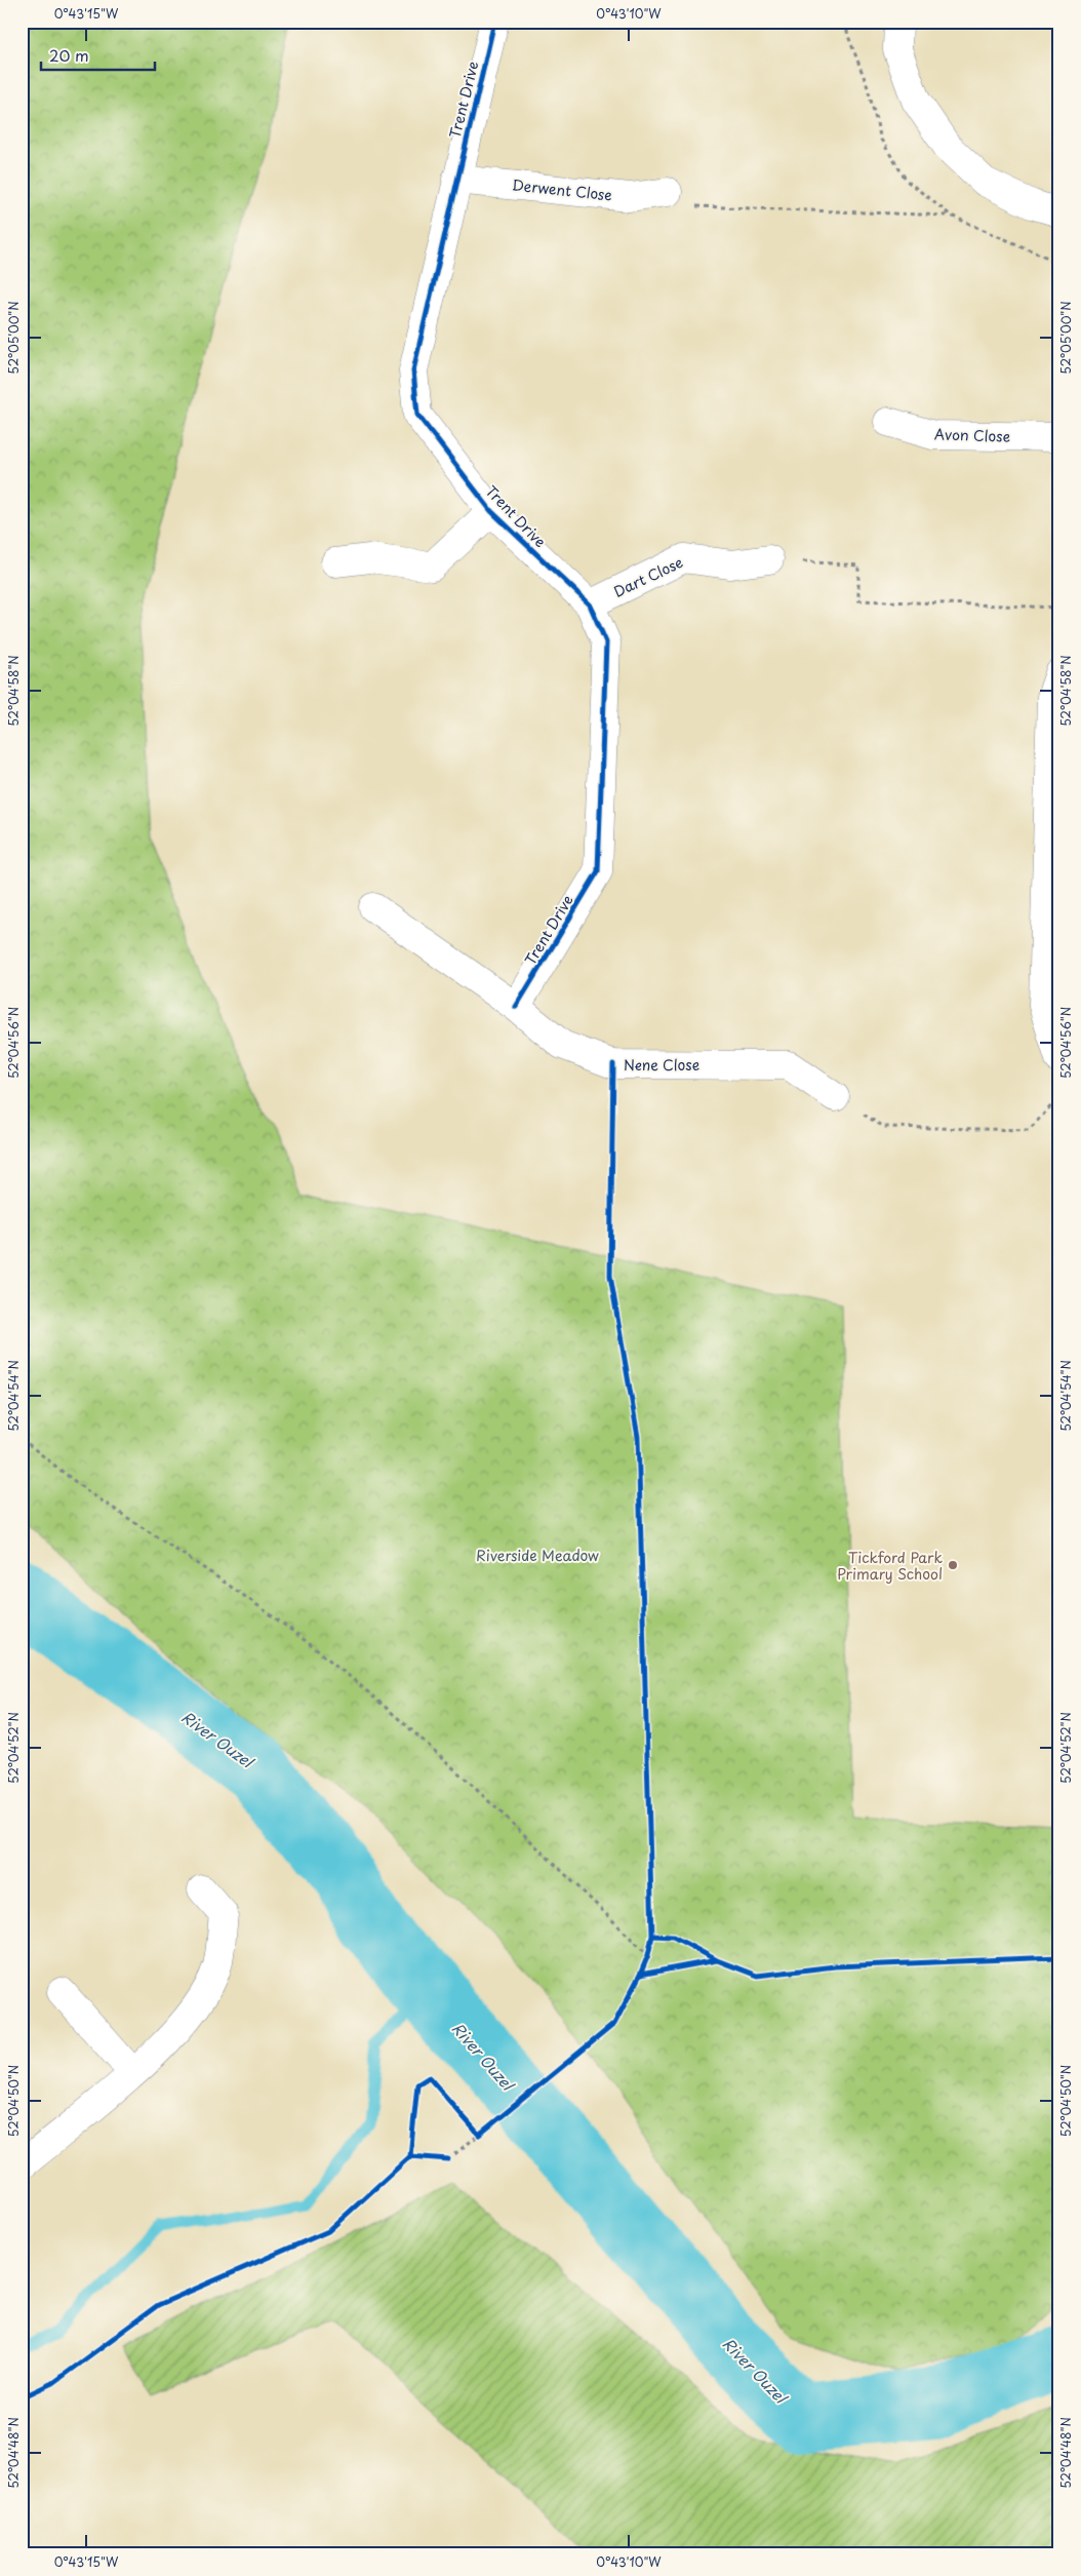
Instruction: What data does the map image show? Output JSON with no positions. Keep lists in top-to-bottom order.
{
  "streets": {
    "street": [
      "Trent Drive",
      "Derwent Close",
      "Avon Close",
      "Dart Close",
      "Nene Close"
    ]
  },
  "crossings": [
    ["Trent Drive", "Derwent Close"],
    ["Trent Drive", "Dart Close"],
    ["Trent Drive", "Nene Close"]
  ],
  "water": ["River Ouzel"],
  "parks": ["Riverside Meadow"],
  "places": ["Tickford Park Primary School"],
  "scale_bar": "20 m",
  "coordinates": [
    "0°43'15\"W",
    "0°43'10\"W",
    "52°05'00\"N",
    "52°04'58\"N",
    "52°04'56\"N",
    "52°04'54\"N",
    "52°04'52\"N",
    "52°04'50\"N",
    "52°04'48\"N"
  ]
}
